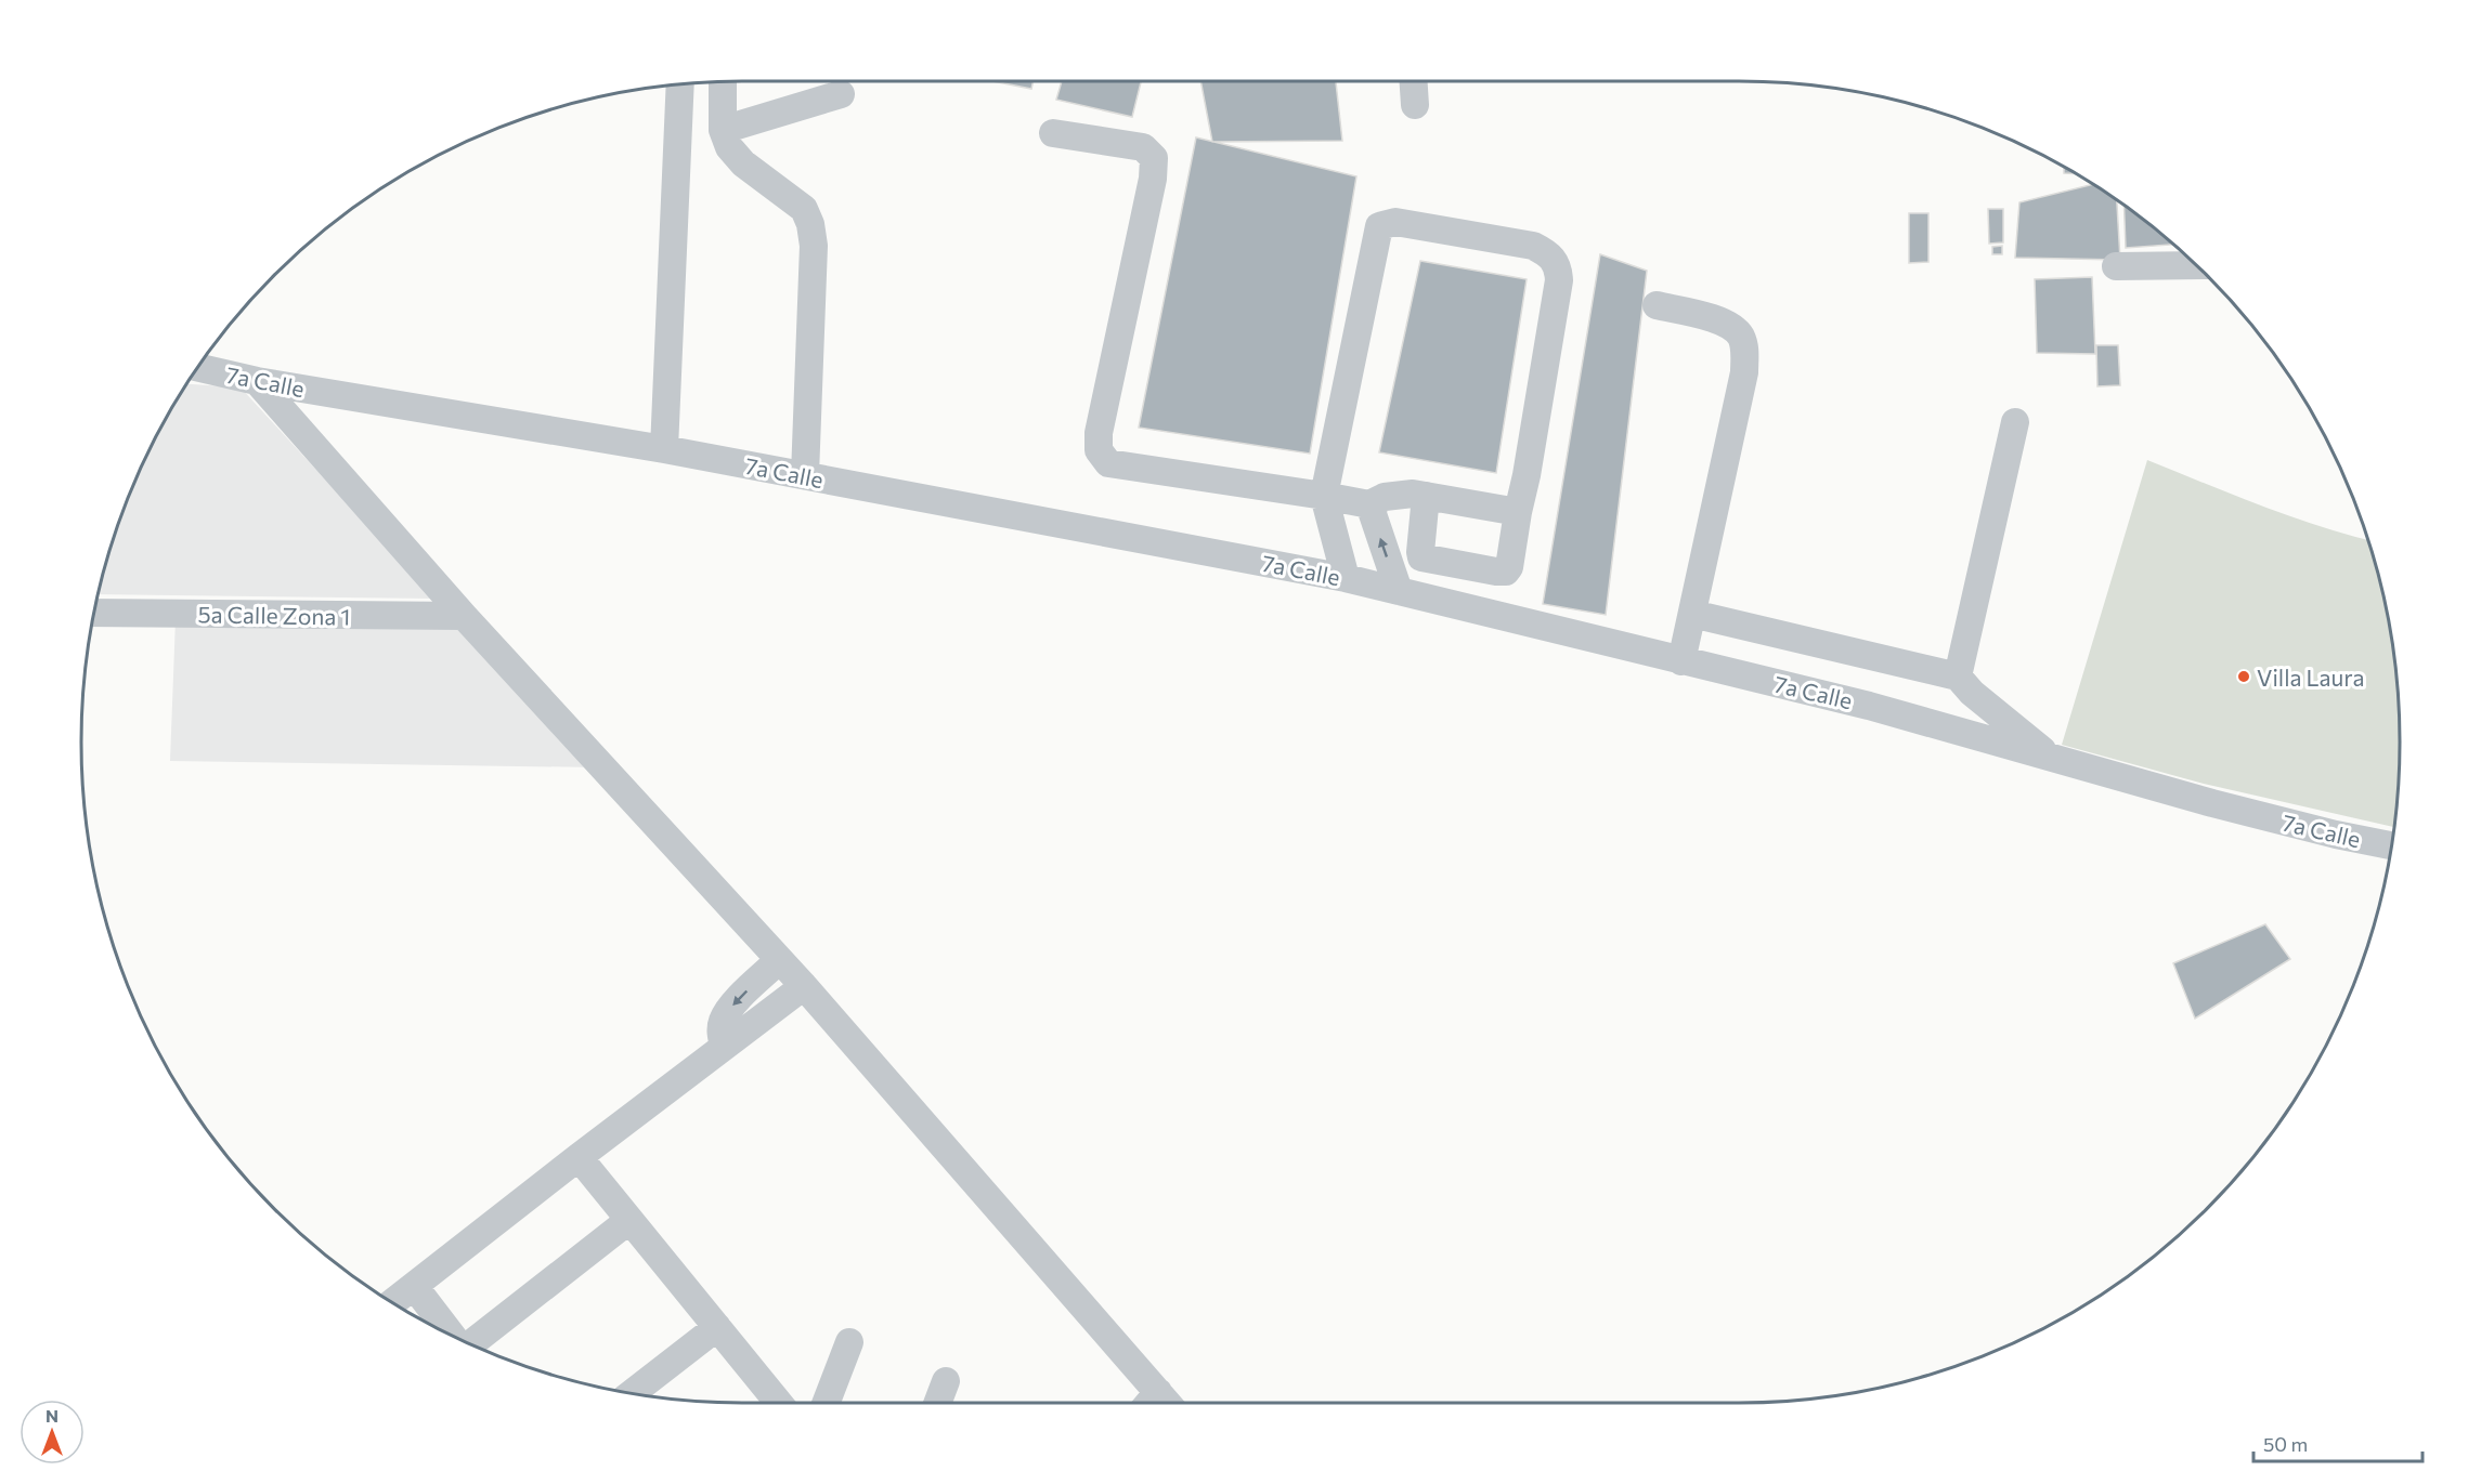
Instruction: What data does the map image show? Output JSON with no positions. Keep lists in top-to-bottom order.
{
  "streets": {
    "street": ["7a Calle", "5a Calle Zona 1"]
  },
  "places": ["Villa Laura"],
  "scale_bar": "50 m",
  "north": "top"
}
